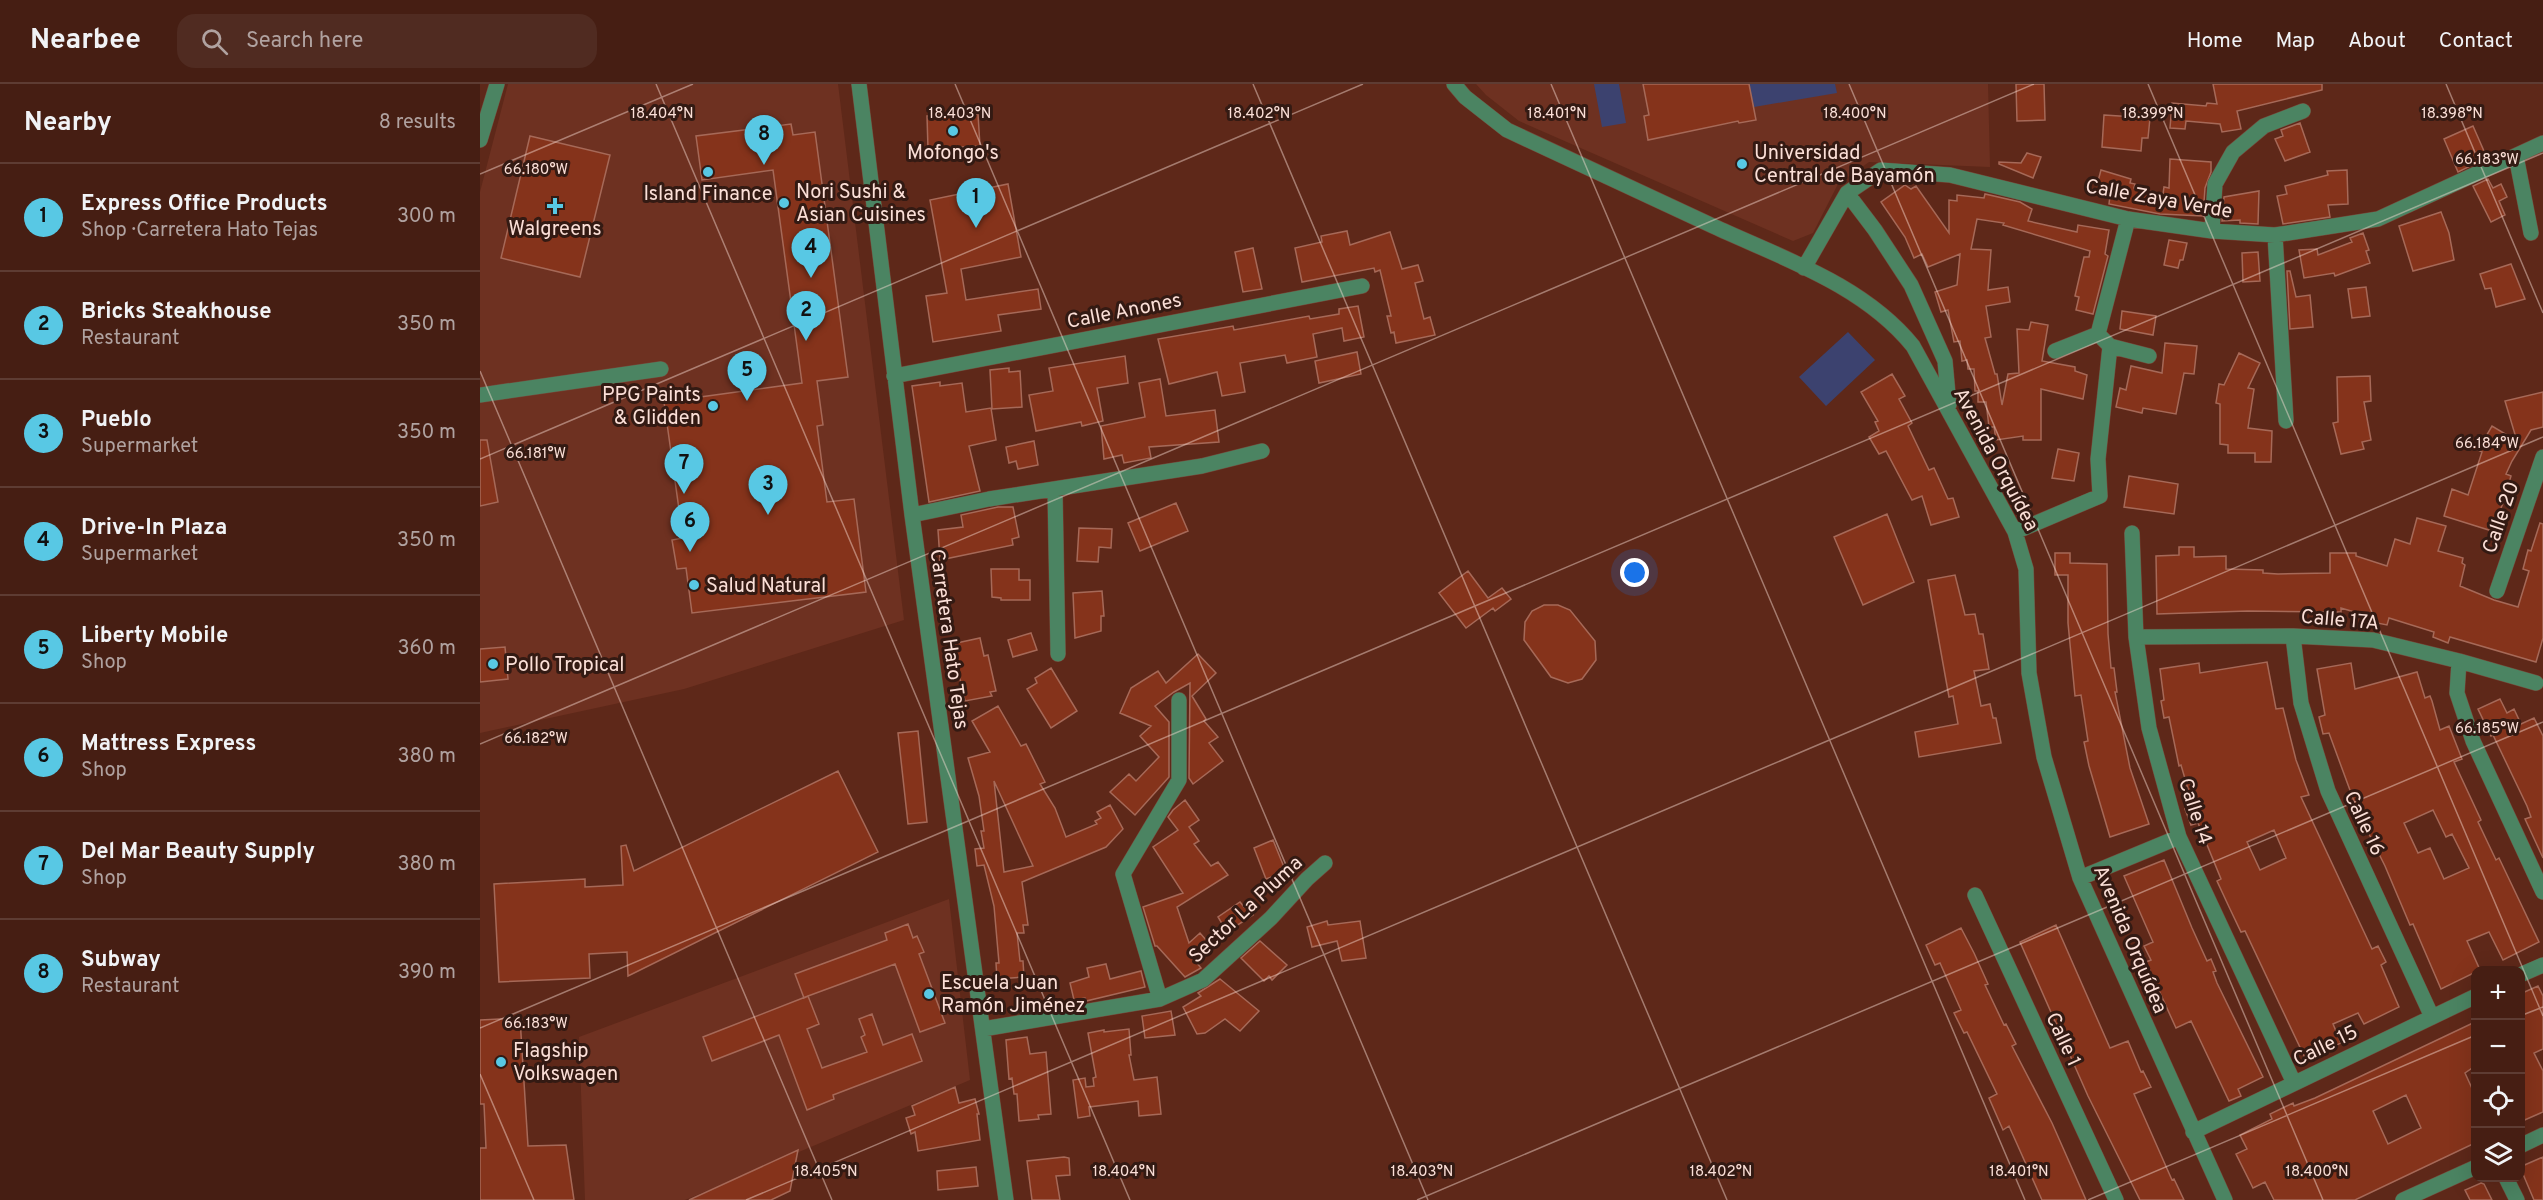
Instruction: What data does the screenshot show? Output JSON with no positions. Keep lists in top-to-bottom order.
{
  "streets": {
    "street": [
      "Calle Zaya Verde",
      "Calle Anones",
      "Avenida Orquídea",
      "Calle 20",
      "Calle 17A",
      "Carretera Hato Tejas",
      "Calle 14",
      "Calle 16",
      "Sector La Pluma",
      "Calle 1",
      "Calle 15"
    ]
  },
  "crossings": [
    ["Calle Zaya Verde", "Avenida Orquídea"],
    ["Calle Anones", "Carretera Hato Tejas"],
    ["Avenida Orquídea", "Calle 15"],
    ["Calle 17A", "Calle 14"],
    ["Calle 17A", "Calle 16"],
    ["Carretera Hato Tejas", "Sector La Pluma"],
    ["Calle 14", "Calle 15"],
    ["Calle 16", "Calle 15"]
  ],
  "places": {
    "other": [
      "Mofongo's",
      "Universidad Central de Bayamón",
      "Island Finance",
      "Nori Sushi & Asian Cuisines",
      "PPG Paints & Glidden",
      "Salud Natural",
      "Pollo Tropical",
      "Escuela Juan Ramón Jiménez",
      "Flagship Volkswagen"
    ],
    "health": ["Walgreens"]
  },
  "page": {
    "header": "Nearbee",
    "search": "Search here",
    "nav": [
      "Home",
      "Map",
      "About",
      "Contact"
    ],
    "heading": ["Nearby", "8 results"],
    "pins": [
      "8",
      "1",
      "4",
      "2",
      "5",
      "7",
      "3",
      "6"
    ],
    "list": [
      {
        "mark": "1",
        "name": "Express Office Products",
        "note": "Shop · Carretera Hato Tejas",
        "value": "300 m"
      },
      {
        "mark": "2",
        "name": "Bricks Steakhouse",
        "note": "Restaurant",
        "value": "350 m"
      },
      {
        "mark": "3",
        "name": "Pueblo",
        "note": "Supermarket",
        "value": "350 m"
      },
      {
        "mark": "4",
        "name": "Drive-In Plaza",
        "note": "Supermarket",
        "value": "350 m"
      },
      {
        "mark": "5",
        "name": "Liberty Mobile",
        "note": "Shop",
        "value": "360 m"
      },
      {
        "mark": "6",
        "name": "Mattress Express",
        "note": "Shop",
        "value": "380 m"
      },
      {
        "mark": "7",
        "name": "Del Mar Beauty Supply",
        "note": "Shop",
        "value": "380 m"
      },
      {
        "mark": "8",
        "name": "Subway",
        "note": "Restaurant",
        "value": "390 m"
      }
    ],
    "map_buttons": ["+", "−"]
  },
  "coordinates": [
    "18.404°N",
    "18.403°N",
    "18.402°N",
    "18.401°N",
    "18.400°N",
    "18.399°N",
    "18.398°N",
    "66.183°W",
    "66.180°W",
    "66.184°W",
    "66.181°W",
    "66.185°W",
    "66.182°W",
    "18.405°N"
  ]
}
